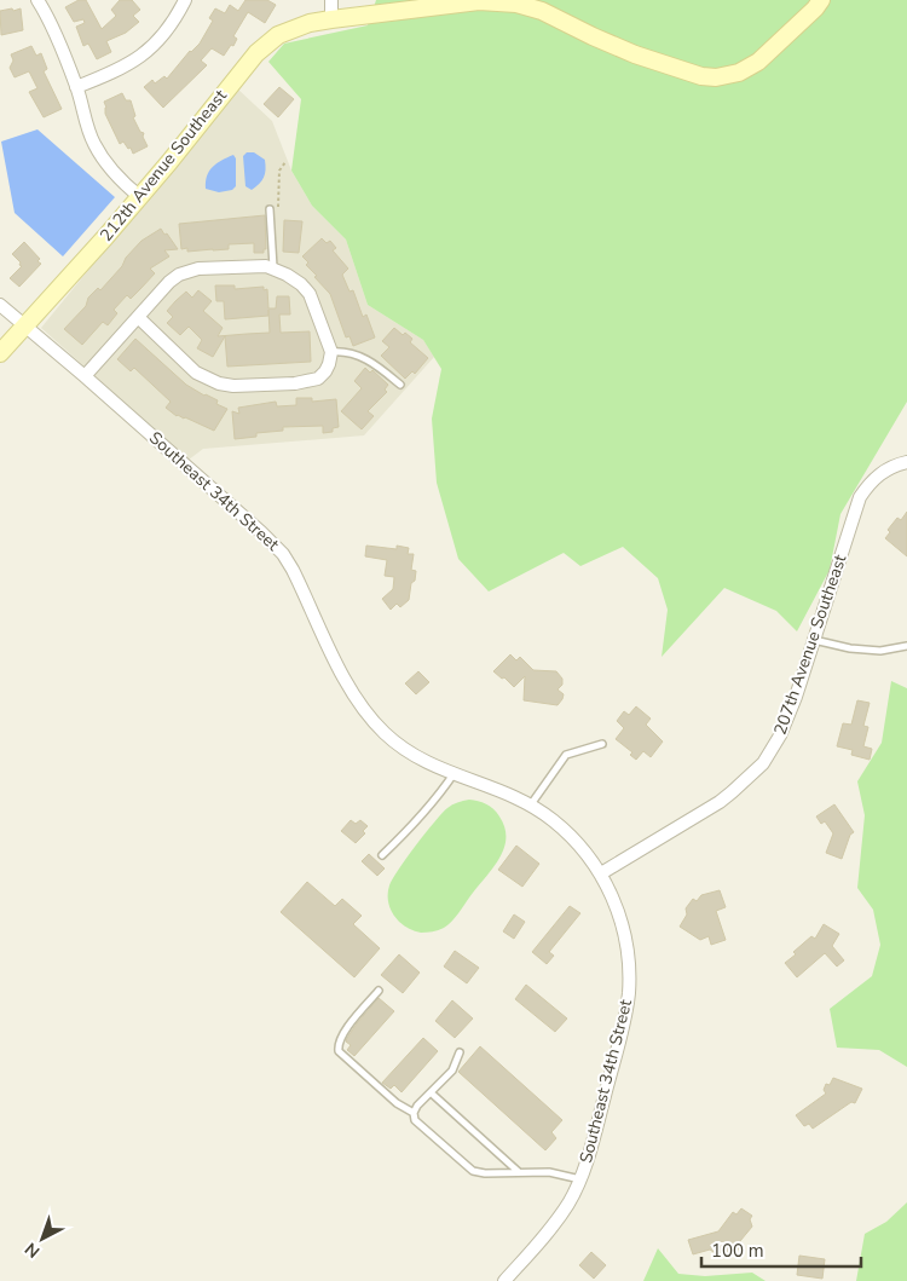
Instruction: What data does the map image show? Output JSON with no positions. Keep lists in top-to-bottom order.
{
  "streets": {
    "street": ["212th Avenue Southeast", "Southeast 34th Street", "207th Avenue Southeast"]
  },
  "crossings": [
    ["212th Avenue Southeast", "Southeast 34th Street"],
    ["Southeast 34th Street", "207th Avenue Southeast"]
  ],
  "scale_bar": "100 m",
  "north": "bottom left"
}
